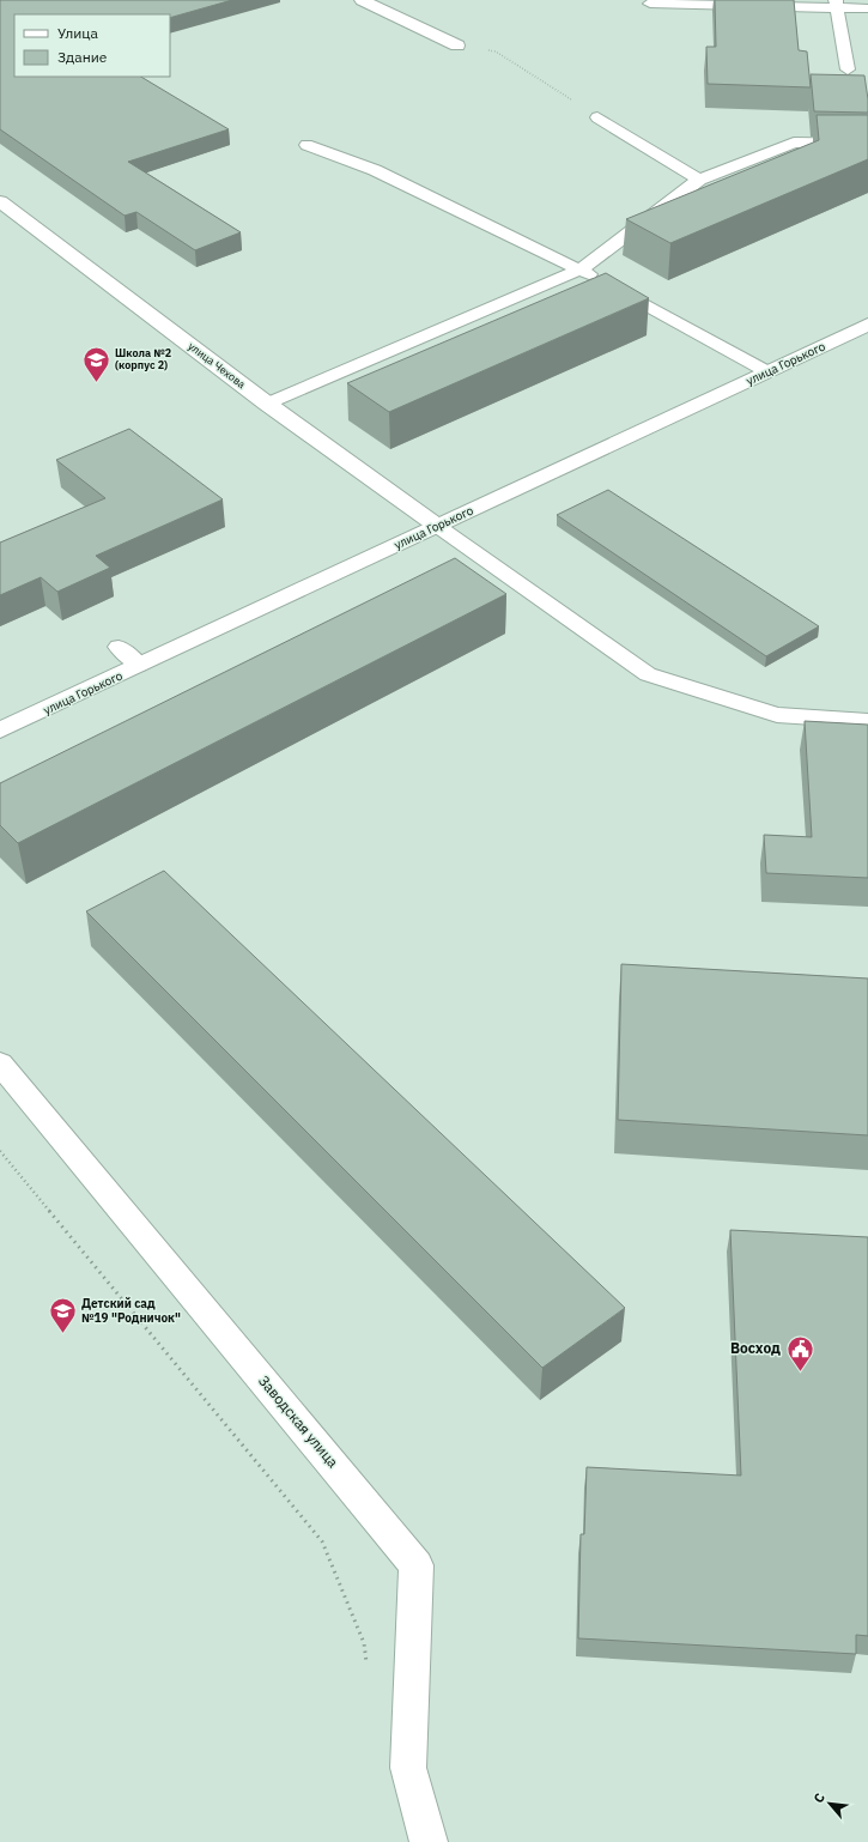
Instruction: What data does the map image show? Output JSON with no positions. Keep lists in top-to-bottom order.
{
  "streets": {
    "street": ["улица Горького", "улица Чехова", "Заводская улица"]
  },
  "crossings": [
    ["улица Горького", "улица Чехова"]
  ],
  "places": {
    "school or university": ["Школа №2 (корпус 2)", "Детский сад №19 \"Родничок\""],
    "public building": ["Восход"]
  },
  "legend": ["Улица", "Здание"],
  "north": "top left"
}
